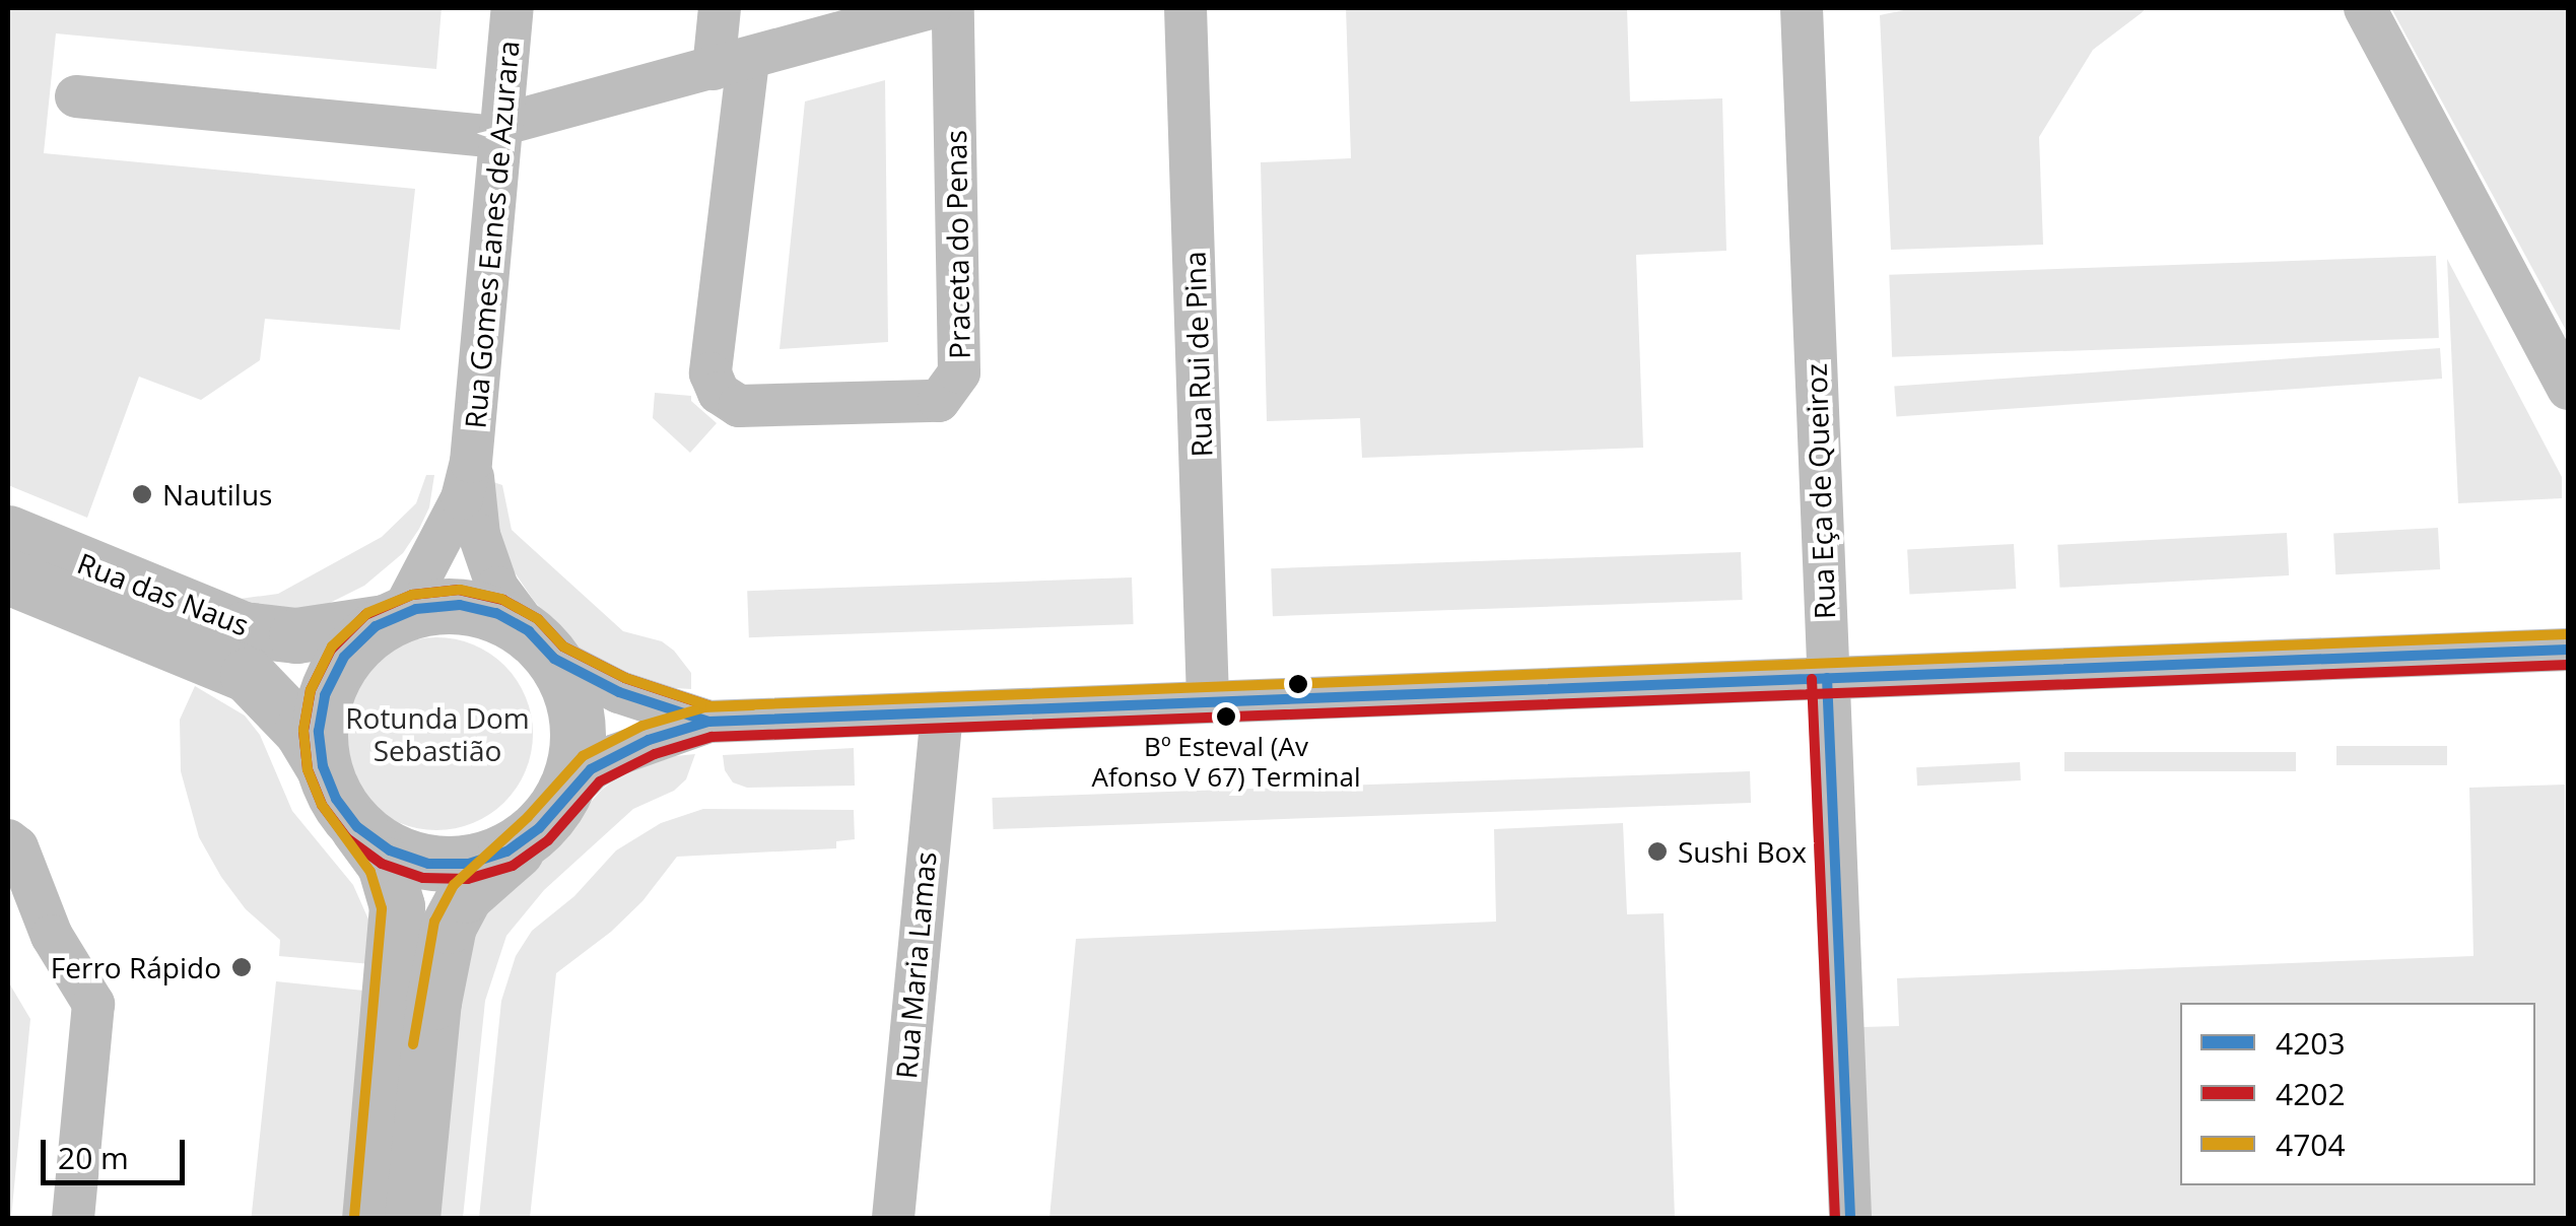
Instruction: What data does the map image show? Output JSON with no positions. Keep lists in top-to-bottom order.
{
  "streets": {
    "main road": ["Rua das Naus"],
    "street": [
      "Rua Gomes Eanes de Azurara",
      "Praceta do Penas",
      "Rua Rui de Pina",
      "Rua Eça de Queiroz",
      "Rua Maria Lamas"
    ]
  },
  "crossings": [
    ["Rua Gomes Eanes de Azurara", "Rua das Naus"]
  ],
  "parks": ["Rotunda Dom Sebastião"],
  "places": [
    "Nautilus",
    "Bº Esteval (Av Afonso V 67) Terminal",
    "Sushi Box",
    "Ferro Rápido"
  ],
  "lines": ["transit line 4202", "transit line 4704", "transit line 4203"],
  "legend": ["4203", "4202", "4704"],
  "scale_bar": "20 m"
}
